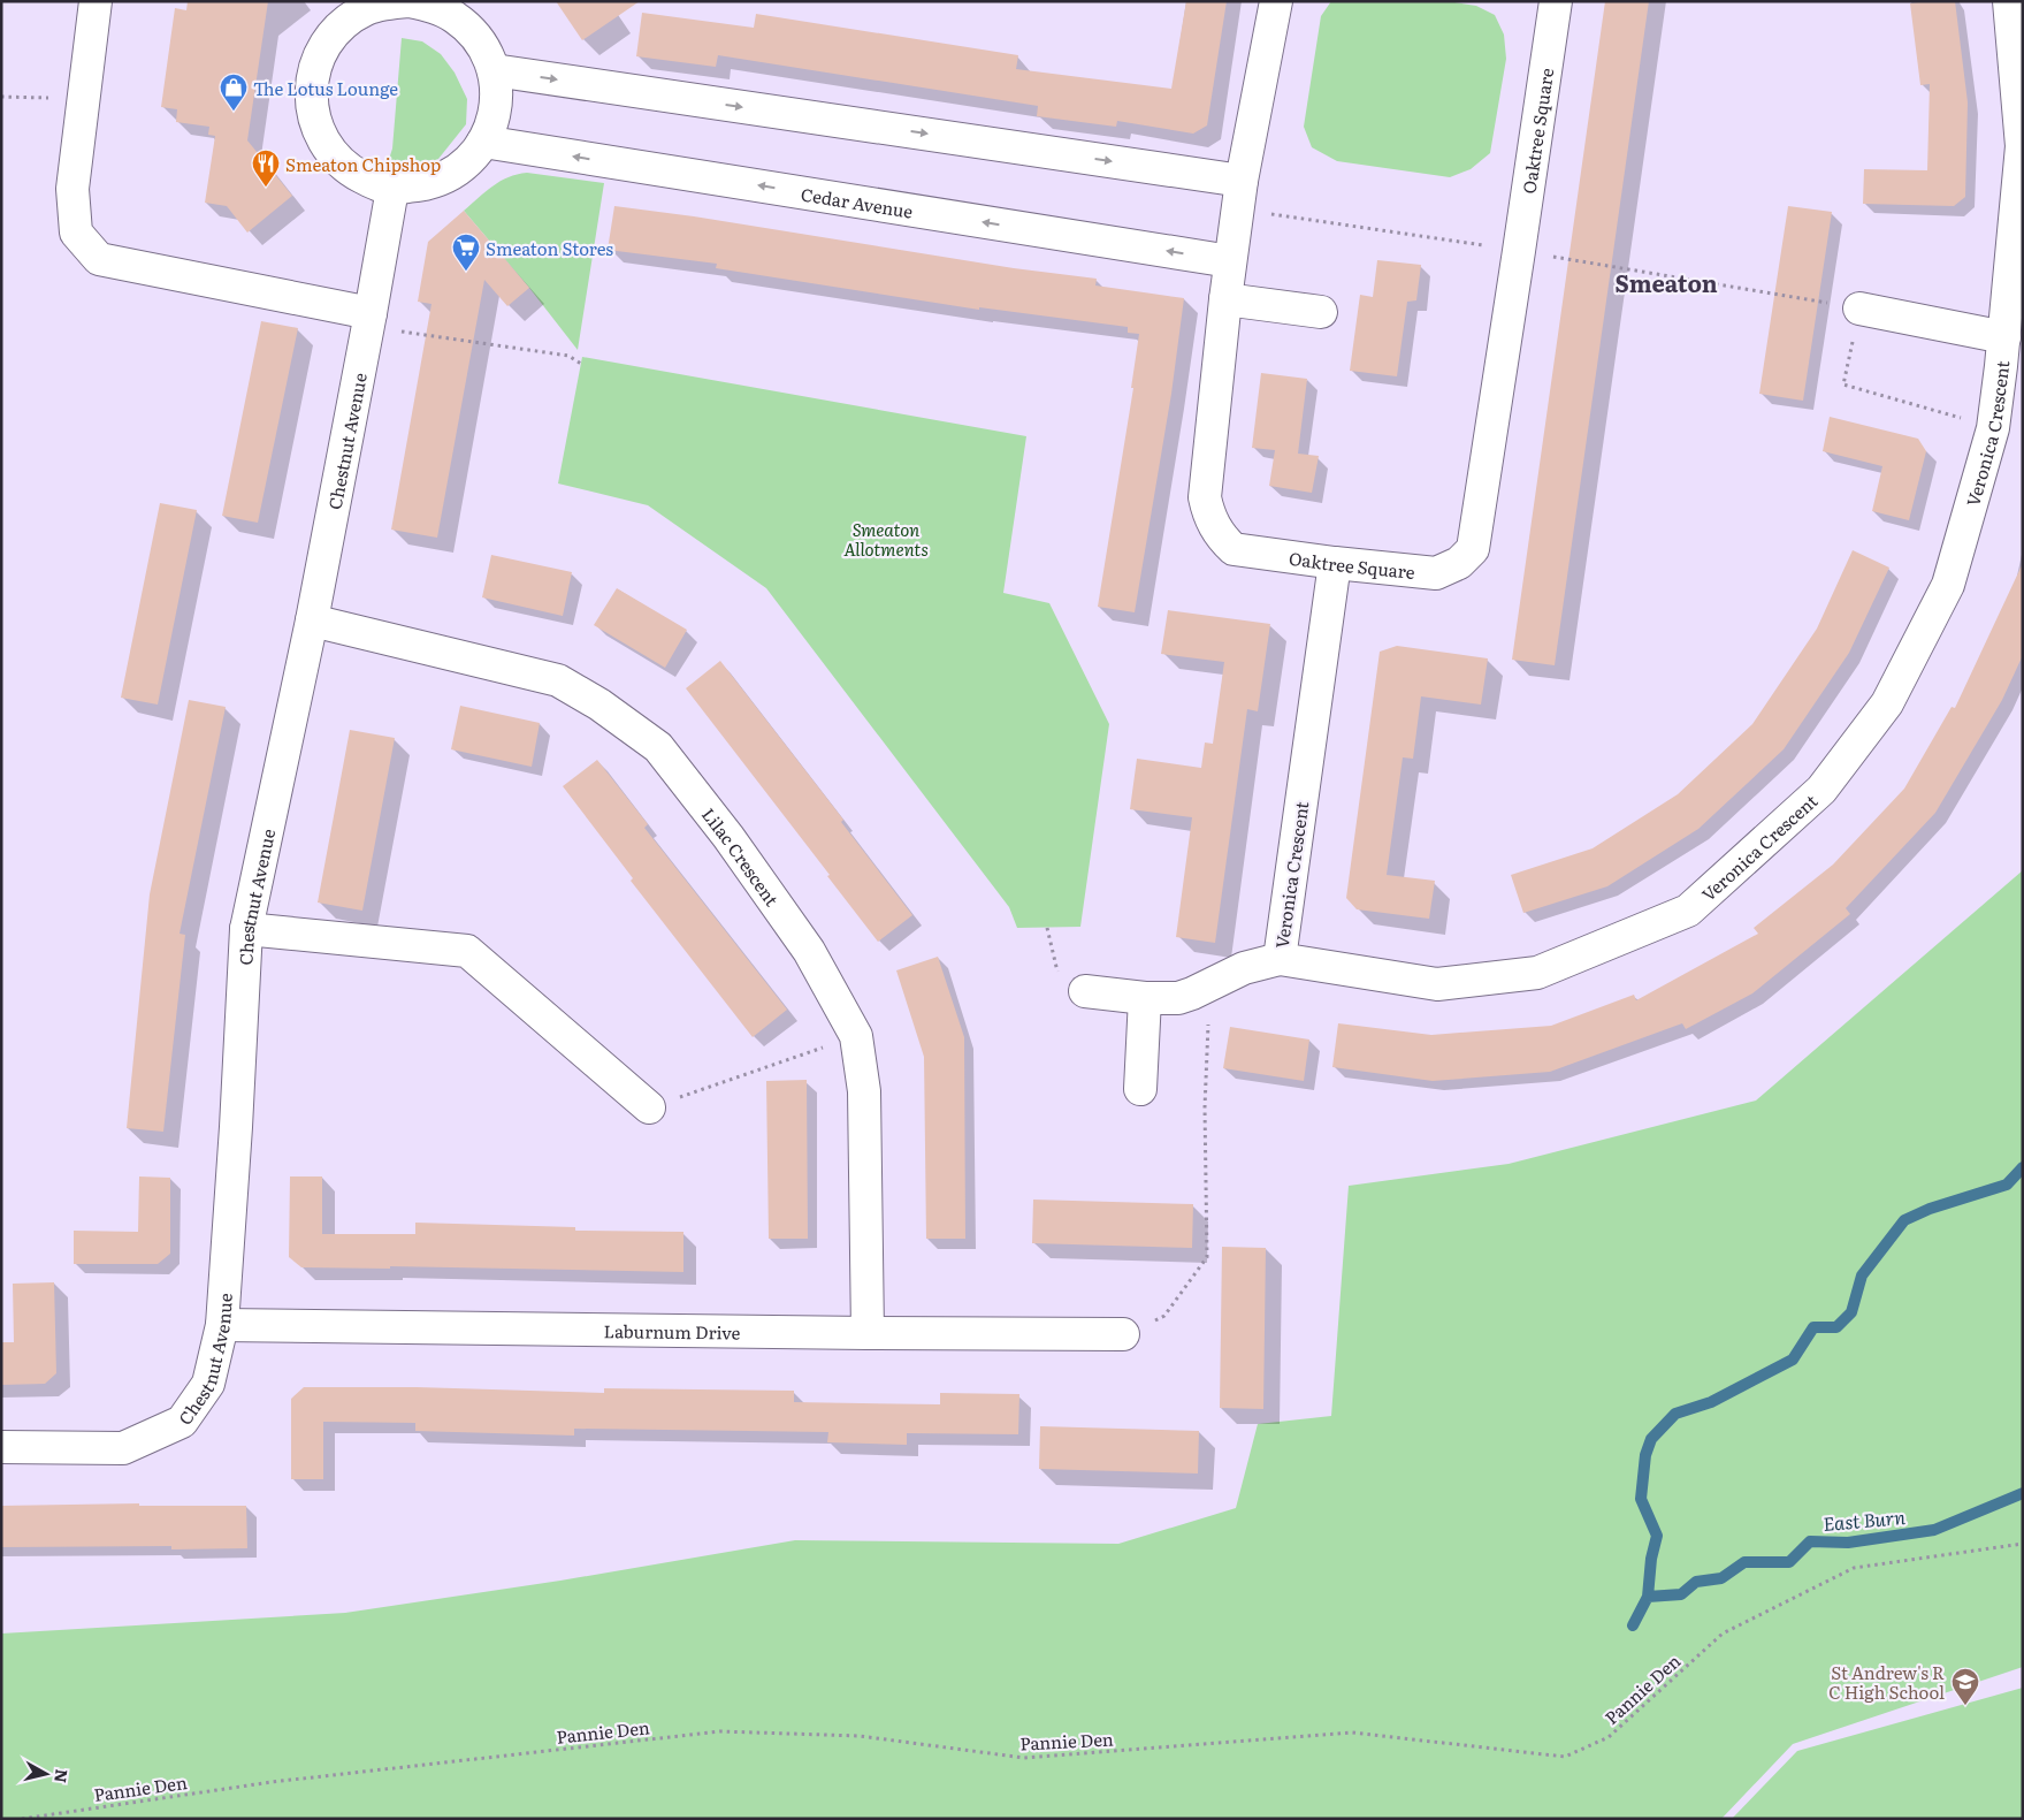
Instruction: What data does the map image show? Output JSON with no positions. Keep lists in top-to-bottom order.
{
  "streets": {
    "street": [
      "Oaktree Square",
      "Cedar Avenue",
      "Veronica Crescent",
      "Chestnut Avenue",
      "Lilac Crescent",
      "Laburnum Drive"
    ],
    "path": ["Pannie Den"]
  },
  "crossings": [
    ["Oaktree Square", "Cedar Avenue"],
    ["Oaktree Square", "Veronica Crescent"],
    ["Cedar Avenue", "Chestnut Avenue"],
    ["Chestnut Avenue", "Lilac Crescent"],
    ["Chestnut Avenue", "Laburnum Drive"],
    ["Lilac Crescent", "Laburnum Drive"]
  ],
  "districts": ["Smeaton"],
  "water": ["East Burn"],
  "parks": ["Smeaton Allotments"],
  "places": {
    "shop": ["The Lotus Lounge"],
    "restaurant": ["Smeaton Chipshop"],
    "supermarket": ["Smeaton Stores"],
    "school or university": ["St Andrew's R C High School"]
  },
  "north": "right"
}
